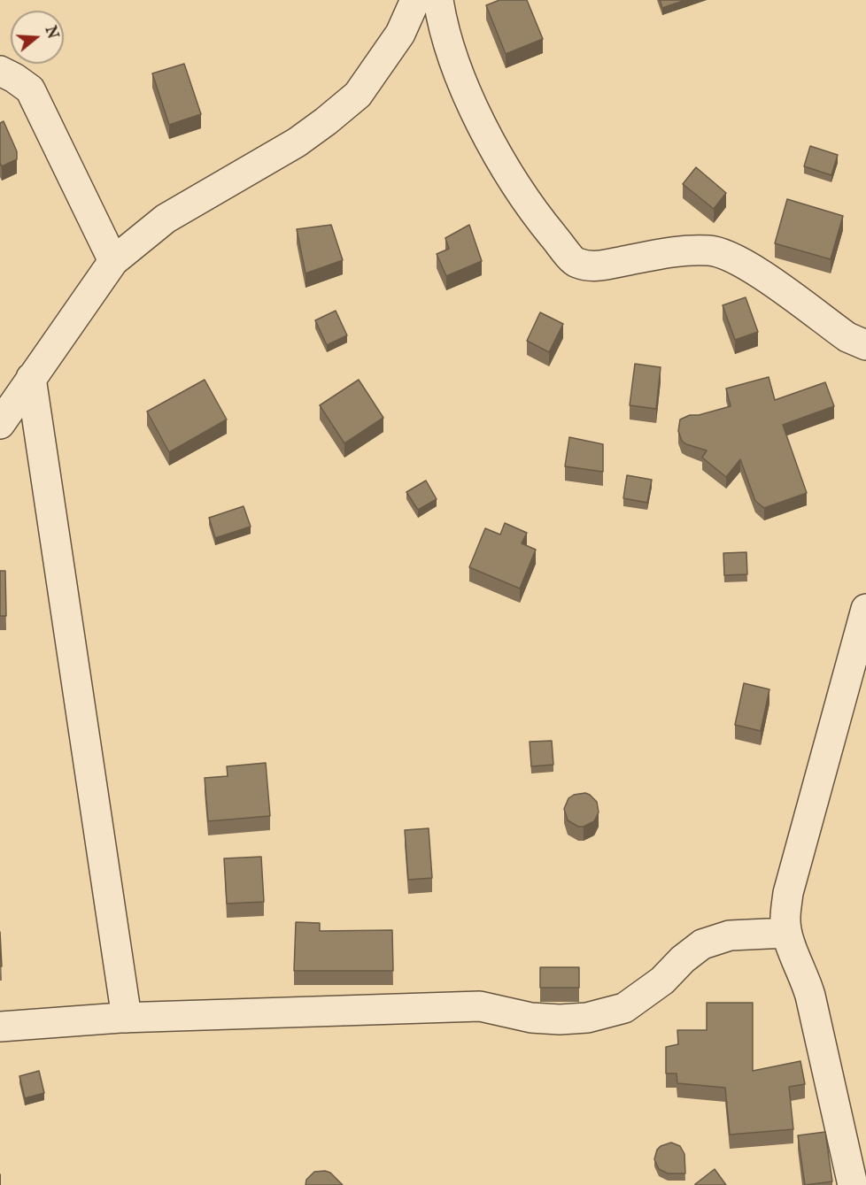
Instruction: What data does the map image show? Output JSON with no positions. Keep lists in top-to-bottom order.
{
  "north": "right"
}
